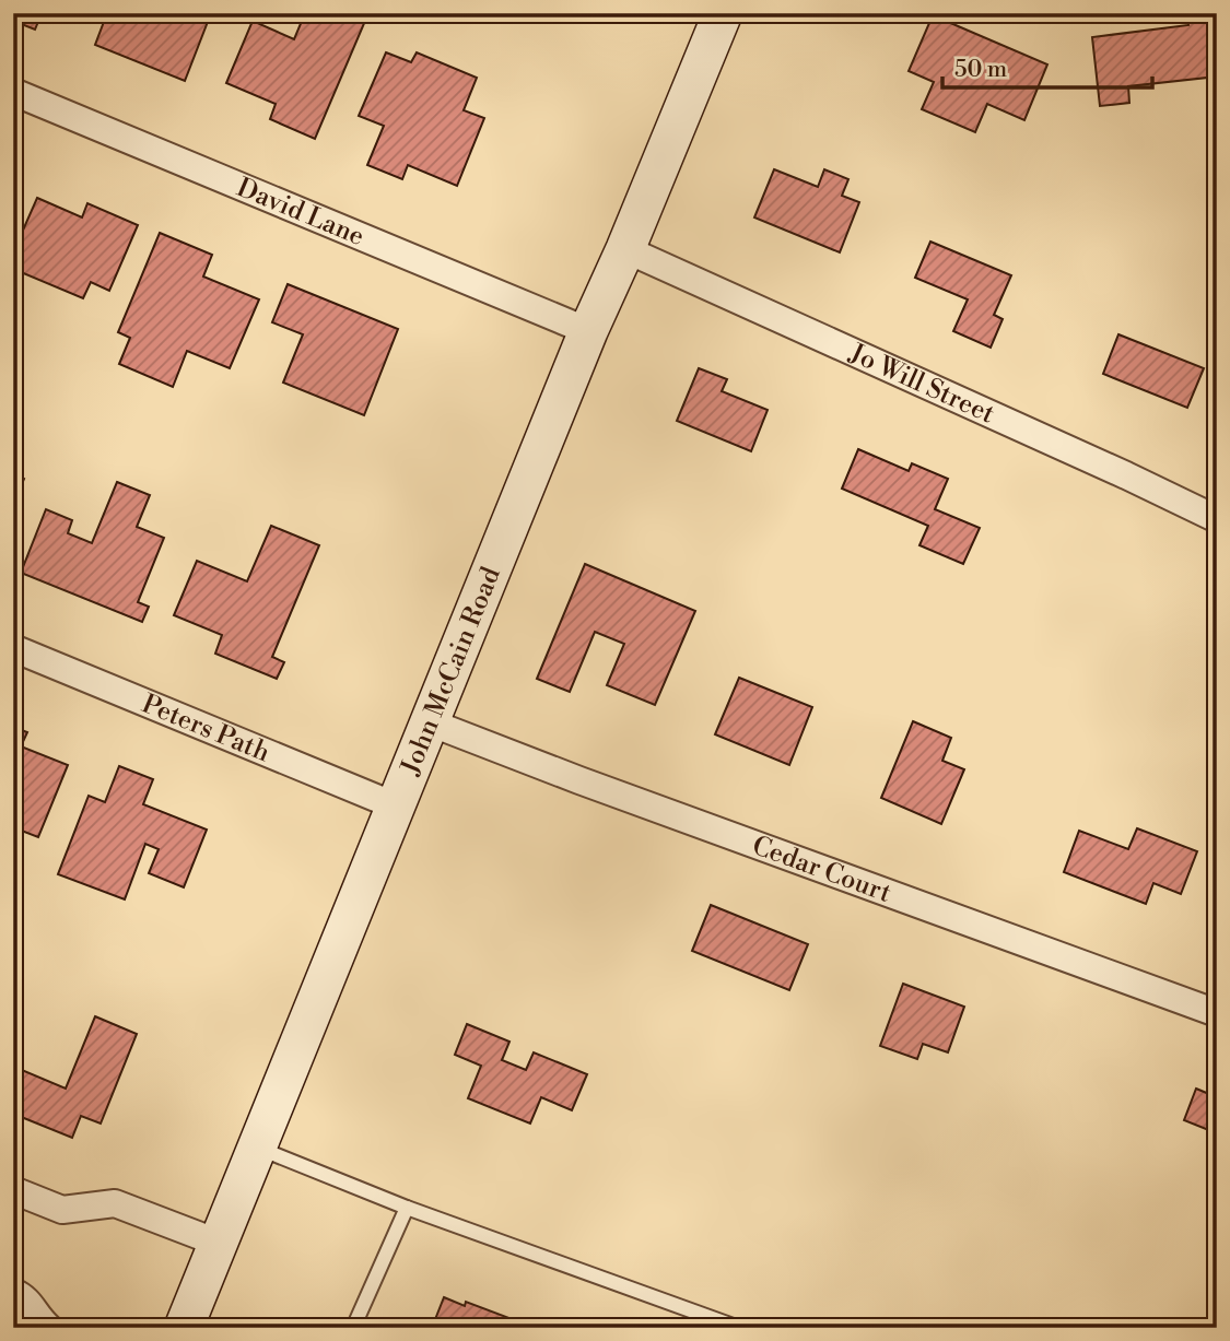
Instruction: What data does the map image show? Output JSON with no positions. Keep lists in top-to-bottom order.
{
  "streets": {
    "main road": ["John McCain Road"],
    "street": [
      "David Lane",
      "Jo Will Street",
      "Peters Path",
      "Cedar Court"
    ]
  },
  "crossings": [
    ["David Lane", "John McCain Road"],
    ["Jo Will Street", "John McCain Road"],
    ["John McCain Road", "Peters Path"],
    ["John McCain Road", "Cedar Court"]
  ],
  "scale_bar": "50 m"
}
